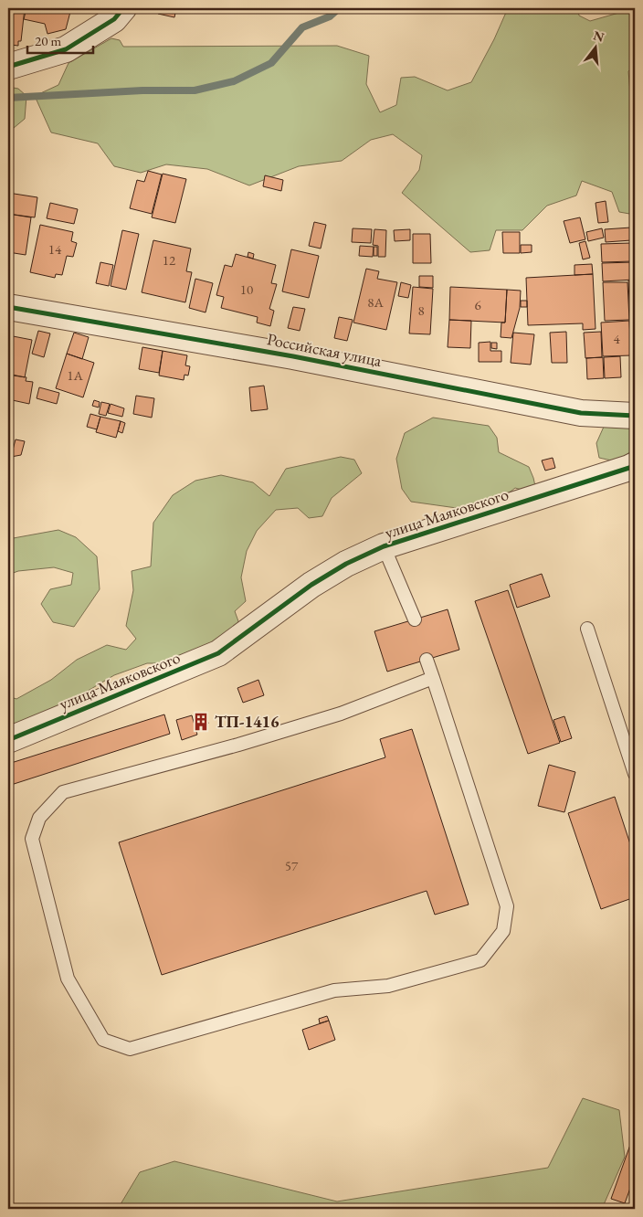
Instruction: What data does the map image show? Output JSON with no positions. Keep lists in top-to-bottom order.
{
  "streets": {
    "street": ["Российская улица", "улица Маяковского"]
  },
  "places": {
    "building": ["ТП-1416"]
  },
  "house_numbers": [
    "14",
    "12",
    "10",
    "8А",
    "6",
    "8",
    "4",
    "1А",
    "57"
  ],
  "scale_bar": "20 m",
  "north": "top"
}
